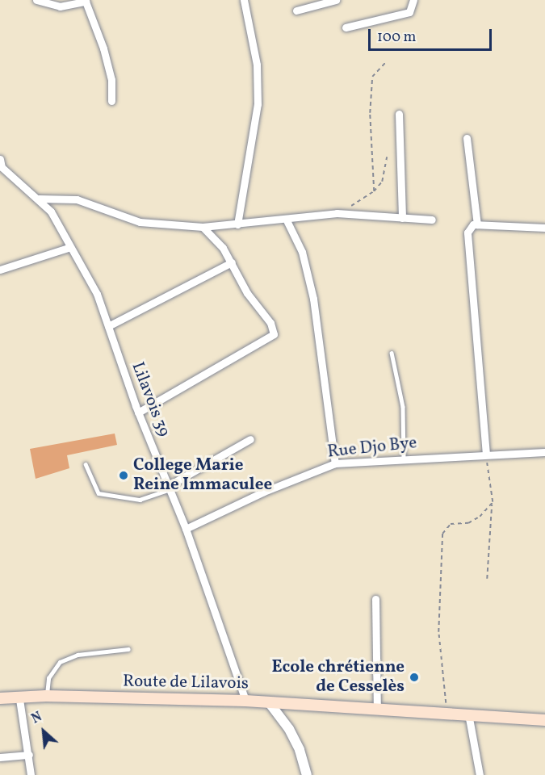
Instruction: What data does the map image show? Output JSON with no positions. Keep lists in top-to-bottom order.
{
  "streets": {
    "main road": ["Route de Lilavois"],
    "street": ["Lilavois 39", "Rue Djo Bye"]
  },
  "crossings": [
    ["Lilavois 39", "Rue Djo Bye"],
    ["Lilavois 39", "Route de Lilavois"]
  ],
  "places": ["College Marie Reine Immaculee", "Ecole chrétienne de Cesselès"],
  "scale_bar": "100 m",
  "north": "top left"
}
